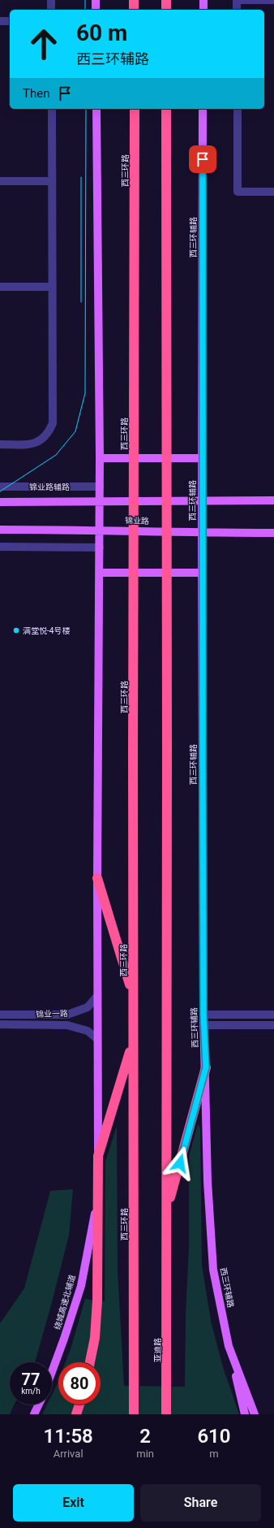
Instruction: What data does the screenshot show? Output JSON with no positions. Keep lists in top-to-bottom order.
{
  "streets": {
    "highway": ["西三环路", "亚迪路"],
    "main road": ["西三环辅路", "锦业路", "绕城高速北辅道"],
    "street": ["锦业路辅路", "锦业一路"]
  },
  "crossings": [
    ["西三环辅路", "锦业路"]
  ],
  "places": ["满堂悦-4号楼"],
  "page": {
    "turn": ["60 m", "西三环辅路"],
    "then": "Then",
    "speed": "77 km/h",
    "limit": "80",
    "eta": [
      "11:58",
      "Arrival",
      "2",
      "min",
      "610",
      "m"
    ],
    "buttons": ["Exit", "Share"]
  }
}
